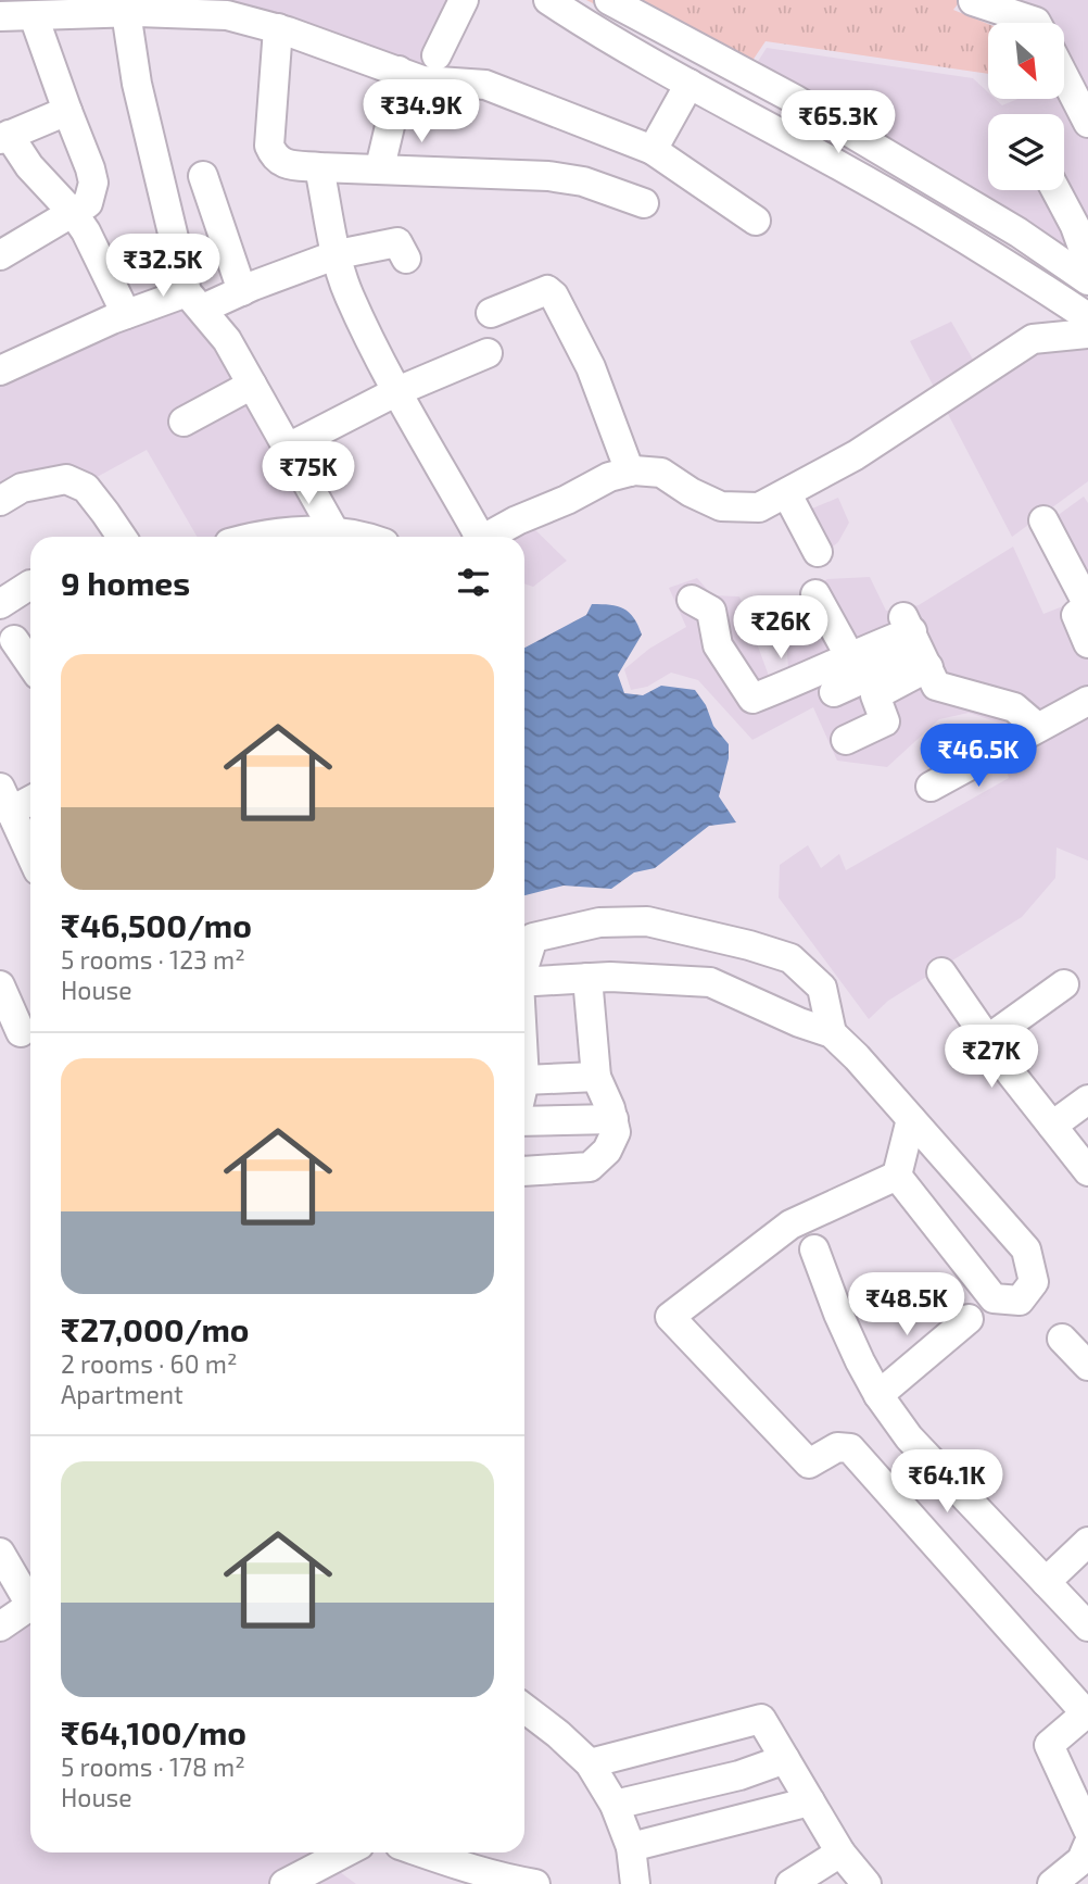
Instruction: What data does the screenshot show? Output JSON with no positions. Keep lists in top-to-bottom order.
{
  "north": "bottom right",
  "page": {
    "price": [
      "₹34.9K",
      "₹65.3K",
      "₹32.5K",
      "₹75K",
      "₹26K",
      "₹46.5K",
      "₹27K",
      "₹48.5K",
      "₹64.1K"
    ],
    "heading": "9 homes",
    "list": [
      {
        "name": "₹46,500/mo",
        "note": "5 rooms · 123 m² · House"
      },
      {
        "name": "₹27,000/mo",
        "note": "2 rooms · 60 m² · Apartment"
      },
      {
        "name": "₹64,100/mo",
        "note": "5 rooms · 178 m² · House"
      }
    ]
  }
}
